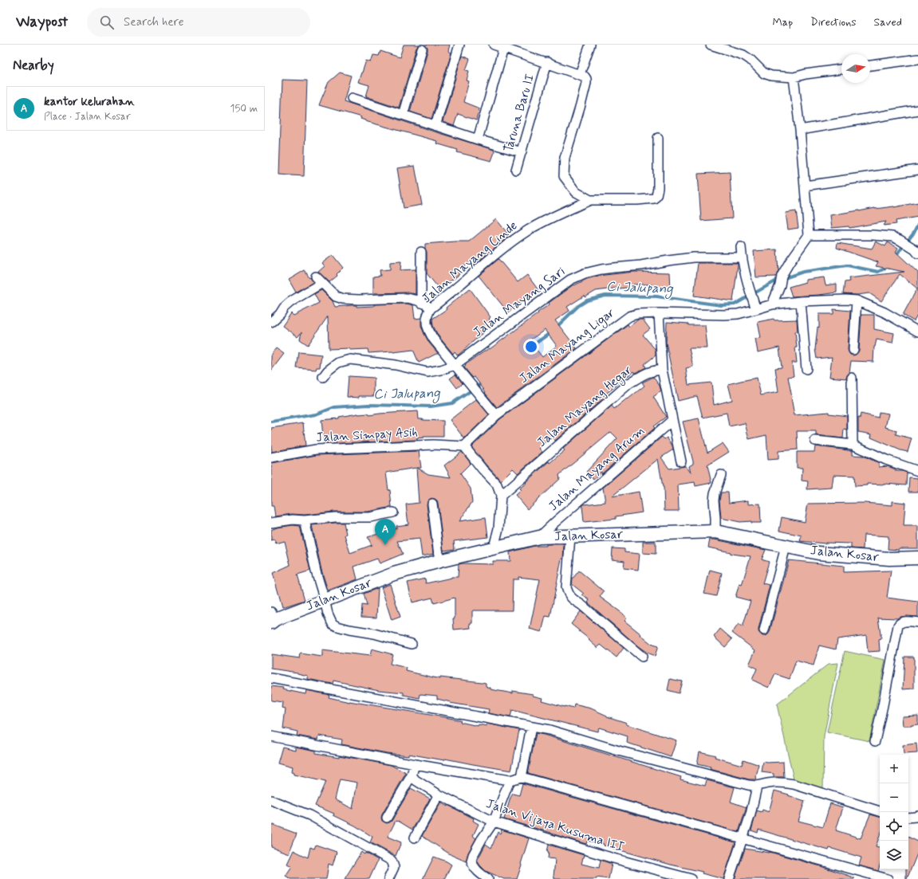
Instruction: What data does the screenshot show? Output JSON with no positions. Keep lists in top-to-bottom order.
{
  "streets": {
    "street": [
      "Taruna Baru II",
      "Jalan Mayang Cinde",
      "Jalan Mayang Sari",
      "Jalan Mayang Ligar",
      "Jalan Mayang Hegar",
      "Jalan Simpay Asih",
      "Jalan Mayang Arum",
      "Jalan Kosar",
      "Jalan Vijaya Kusuma III"
    ]
  },
  "crossings": [
    ["Jalan Mayang Cinde", "Jalan Mayang Sari"],
    ["Jalan Mayang Cinde", "Jalan Mayang Ligar"],
    ["Jalan Mayang Ligar", "Jalan Simpay Asih"],
    ["Jalan Mayang Arum", "Jalan Kosar"]
  ],
  "water": ["Ci Jalupang"],
  "north": "right",
  "page": {
    "header": "Waypost",
    "search": "Search here",
    "nav": ["Map", "Directions", "Saved"],
    "heading": "Nearby",
    "list": [
      {
        "mark": "A",
        "name": "kantor kelurahan",
        "note": "Place · Jalan Kosar",
        "value": "150 m"
      }
    ],
    "pins": "A",
    "map_buttons": ["+", "−"]
  }
}
